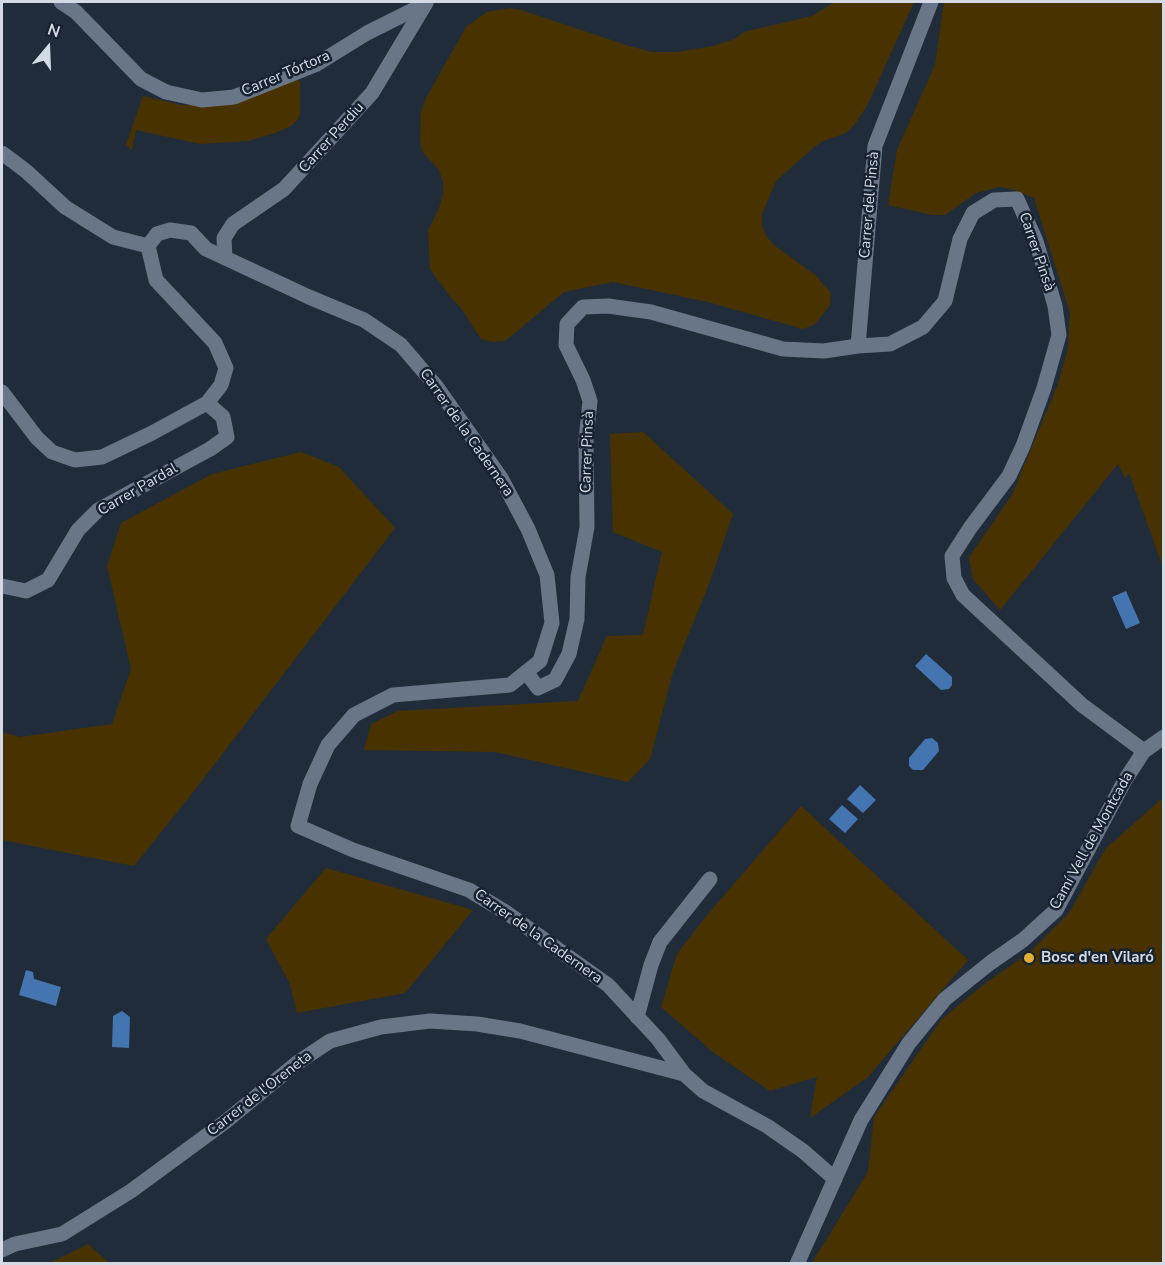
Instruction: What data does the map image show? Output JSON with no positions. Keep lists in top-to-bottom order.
{
  "streets": {
    "street": [
      "Carrer Tórtora",
      "Carrer Perdiu",
      "Carrer del Pinsà",
      "Carrer Pinsà",
      "Carrer de la Cadernera",
      "Carrer Pardal",
      "Camí Vell de Montcada",
      "Carrer de l'Oreneta"
    ]
  },
  "crossings": [
    ["Carrer Tórtora", "Carrer Perdiu"],
    ["Carrer Perdiu", "Carrer de la Cadernera"],
    ["Carrer del Pinsà", "Carrer Pinsà"],
    ["Carrer Pinsà", "Carrer de la Cadernera"],
    ["Carrer Pinsà", "Camí Vell de Montcada"],
    ["Carrer de la Cadernera", "Camí Vell de Montcada"],
    ["Carrer de la Cadernera", "Carrer de l'Oreneta"]
  ],
  "places": ["Bosc d'en Vilaró"],
  "north": "top"
}
